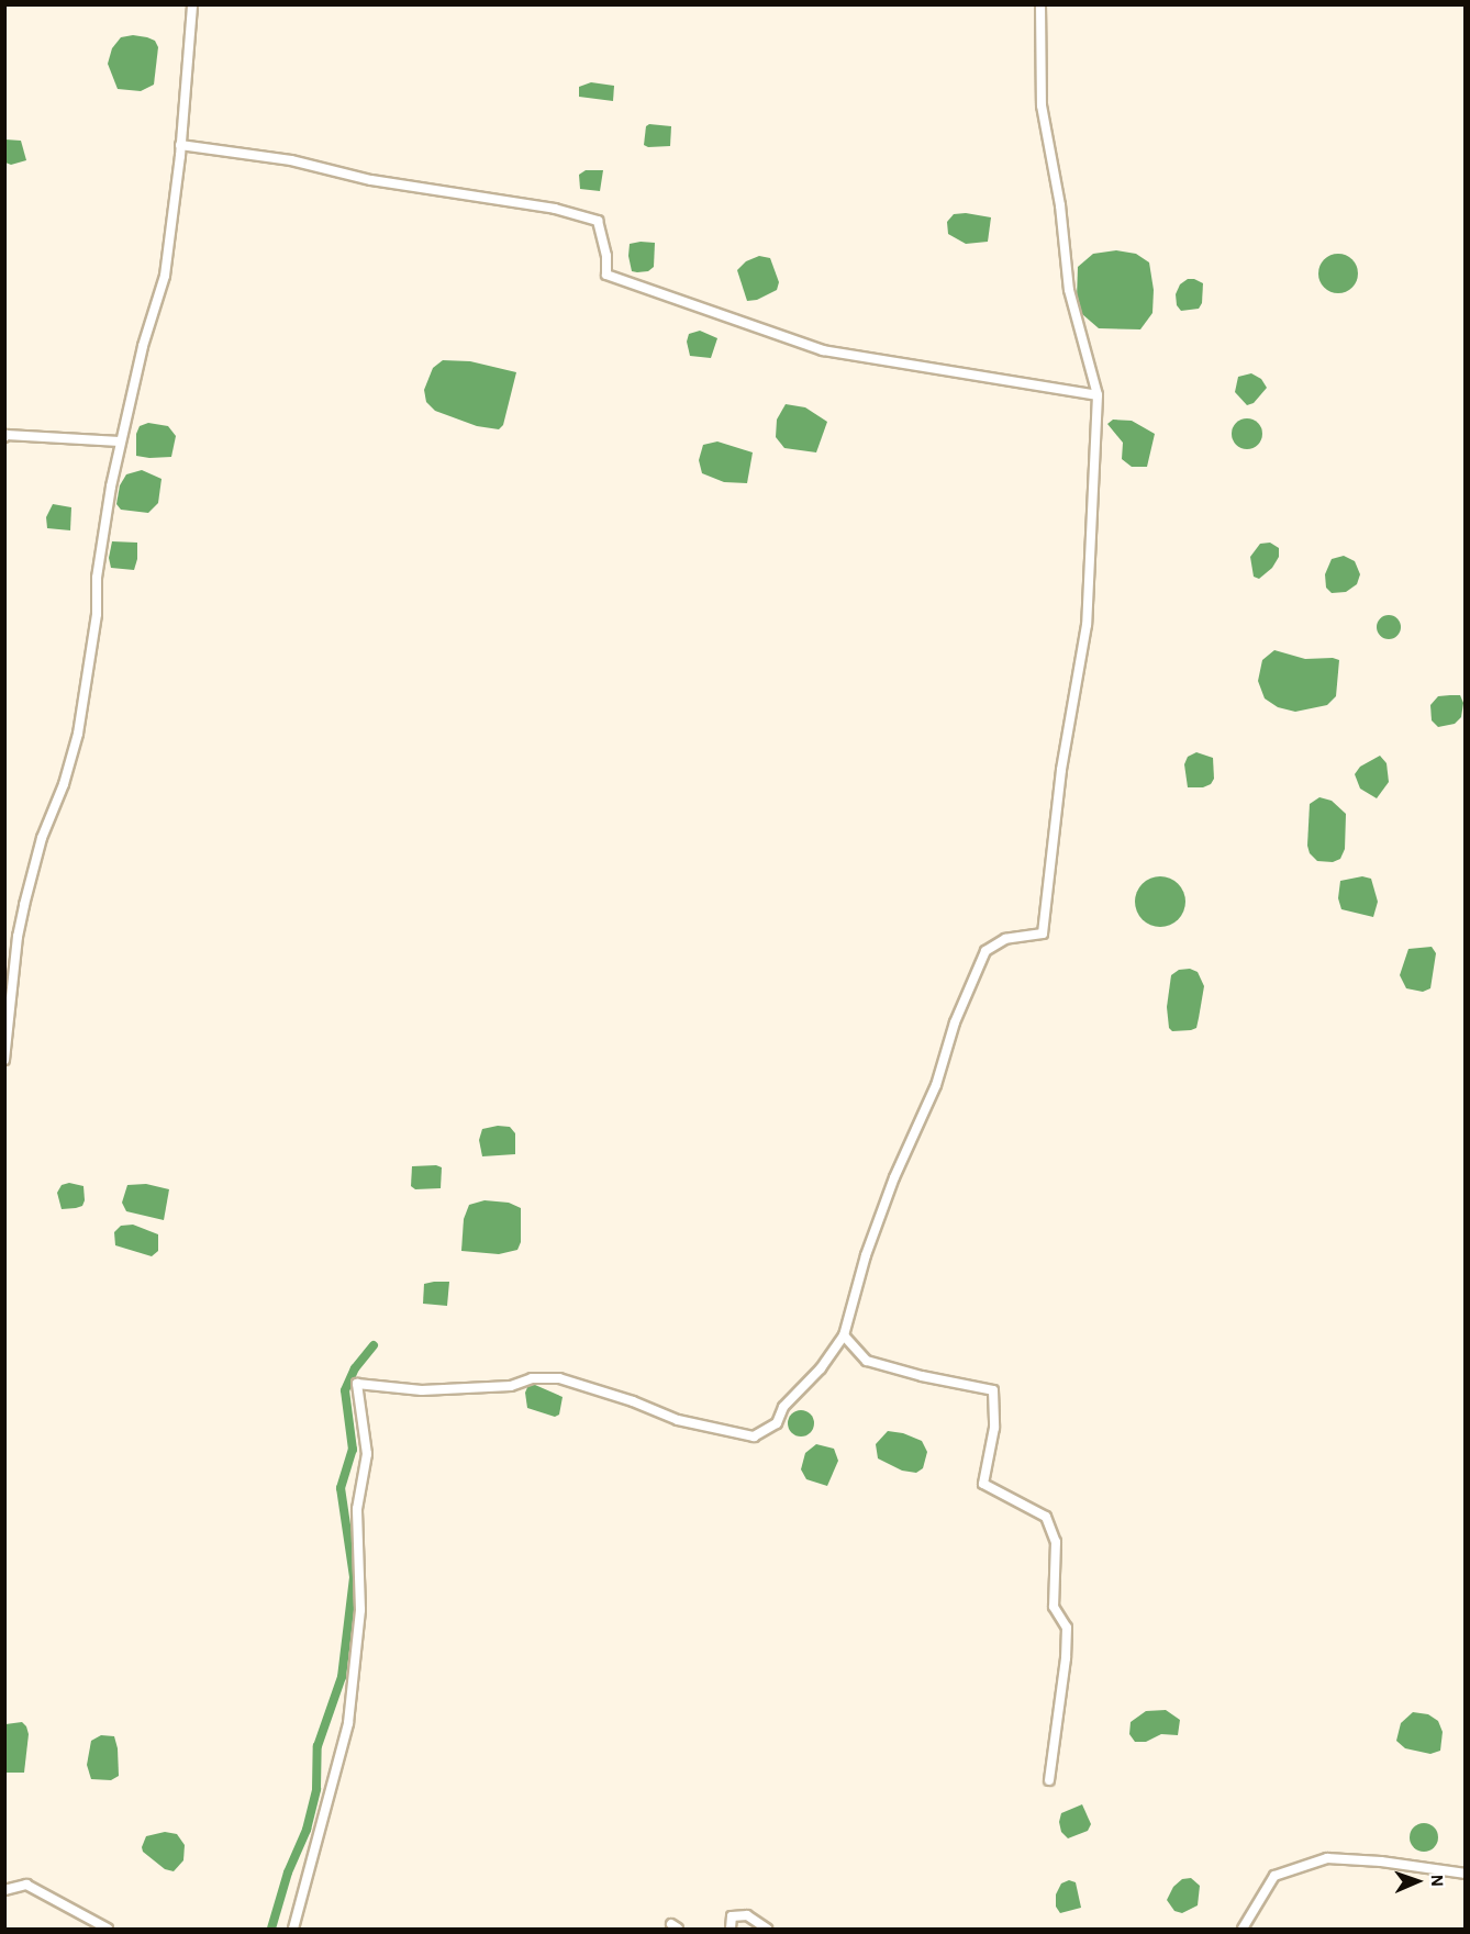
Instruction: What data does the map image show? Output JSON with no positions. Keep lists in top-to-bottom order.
{
  "north": "right"
}
